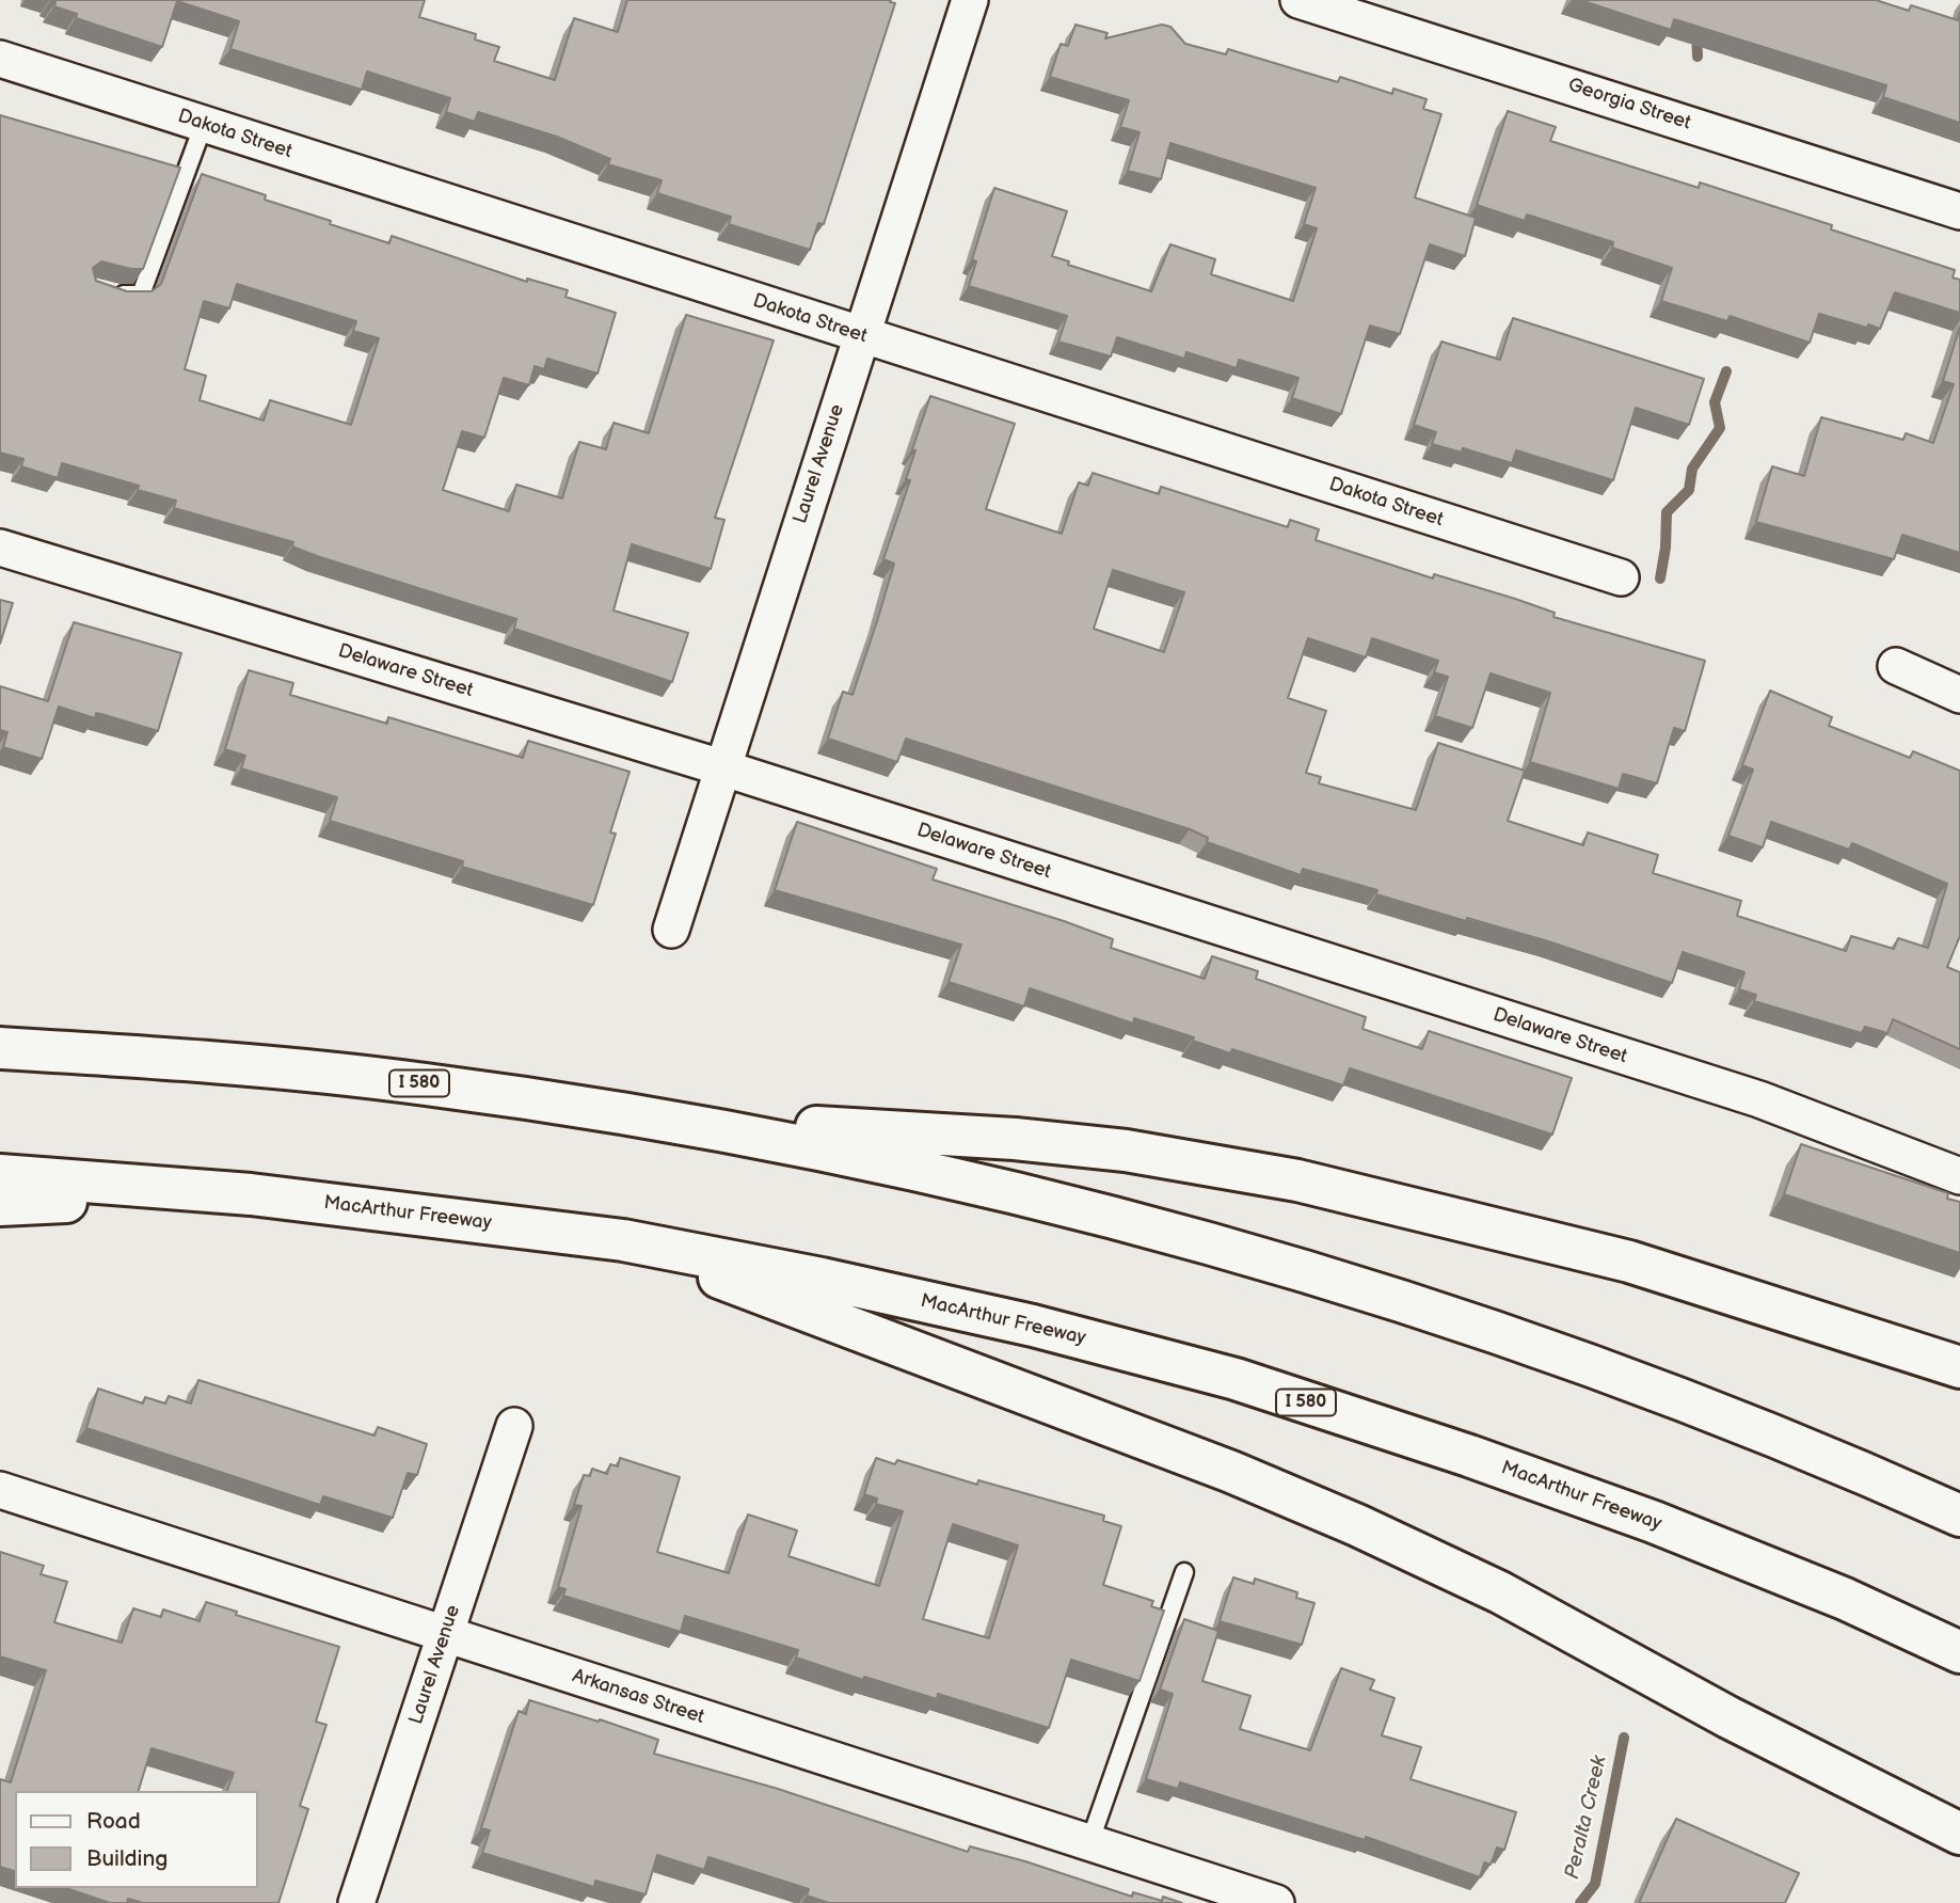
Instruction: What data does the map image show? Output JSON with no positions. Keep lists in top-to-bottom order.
{
  "streets": {
    "highway": ["I 580", "MacArthur Freeway"],
    "street": [
      "Georgia Street",
      "Dakota Street",
      "Laurel Avenue",
      "Delaware Street",
      "Arkansas Street"
    ]
  },
  "crossings": [
    ["Dakota Street", "Laurel Avenue"],
    ["Laurel Avenue", "Delaware Street"],
    ["Laurel Avenue", "Arkansas Street"]
  ],
  "water": ["Peralta Creek"],
  "legend": ["Road", "Building"]
}
